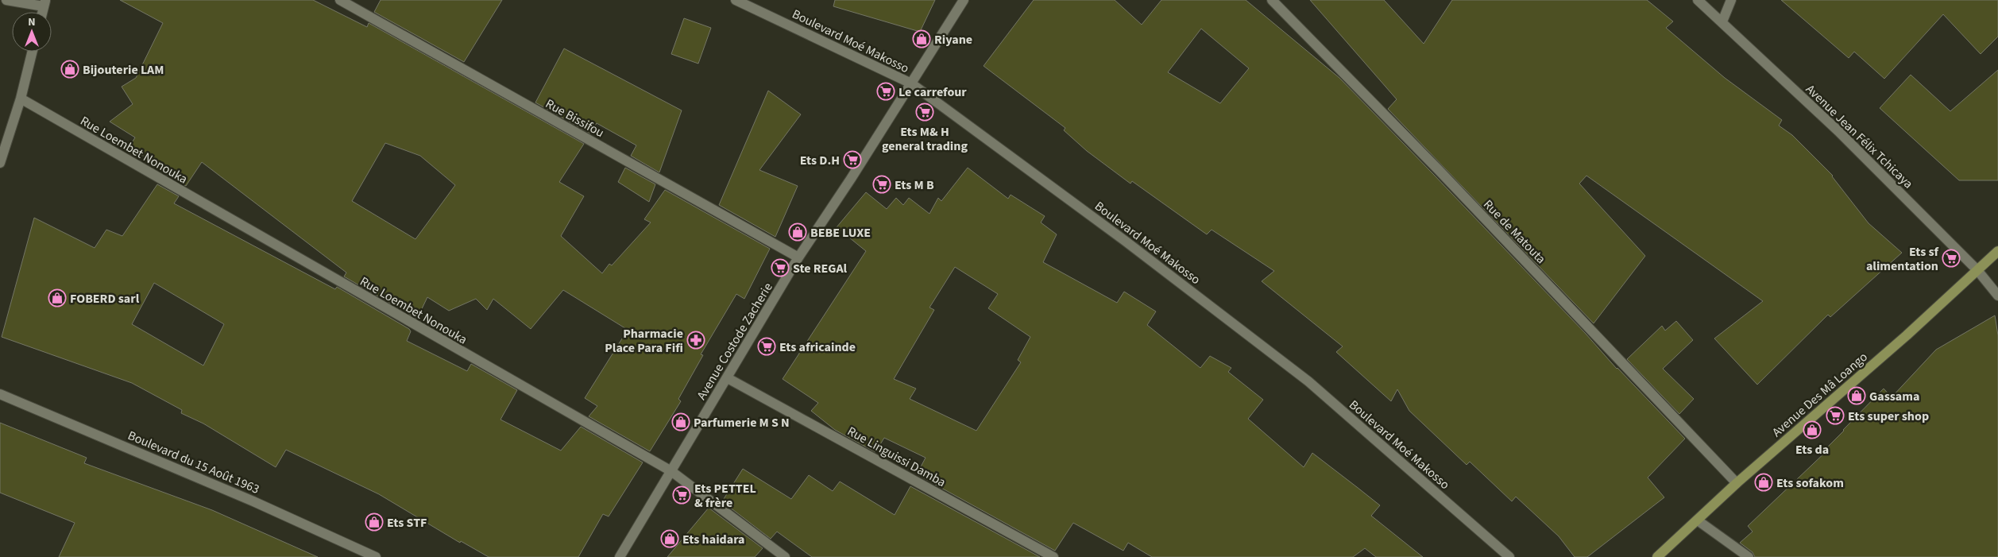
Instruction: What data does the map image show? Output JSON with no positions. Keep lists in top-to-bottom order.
{
  "streets": {
    "main road": ["Avenue Des Mâ Loango"],
    "street": [
      "Boulevard Moé Makosso",
      "Rue Bissifou",
      "Avenue Jean Félix Tchicaya",
      "Rue Loembet Nonouka",
      "Rue de Matouta",
      "Avenue Costode Zacherie",
      "Rue Linguissi Damba",
      "Boulevard du 15 Août 1963"
    ]
  },
  "crossings": [
    ["Boulevard Moé Makosso", "Avenue Costode Zacherie"],
    ["Rue Bissifou", "Avenue Costode Zacherie"],
    ["Avenue Jean Félix Tchicaya", "Avenue Des Mâ Loango"],
    ["Rue Loembet Nonouka", "Avenue Costode Zacherie"],
    ["Rue de Matouta", "Avenue Des Mâ Loango"],
    ["Avenue Costode Zacherie", "Rue Linguissi Damba"]
  ],
  "places": {
    "shop": [
      "Riyane",
      "Bijouterie LAM",
      "BEBE LUXE",
      "FOBERD sarl",
      "Gassama",
      "Parfumerie M S N",
      "Ets da",
      "Ets sofakom",
      "Ets STF",
      "Ets haidara"
    ],
    "supermarket": [
      "Le carrefour",
      "Ets M& H general trading",
      "Ets D.H",
      "Ets M B",
      "Ets sf alimentation",
      "Ste REGAl",
      "Ets africainde",
      "Ets super shop",
      "Ets PETTEL & frère"
    ],
    "pharmacy": ["Pharmacie Place Para Fifi"]
  },
  "north": "top"
}
